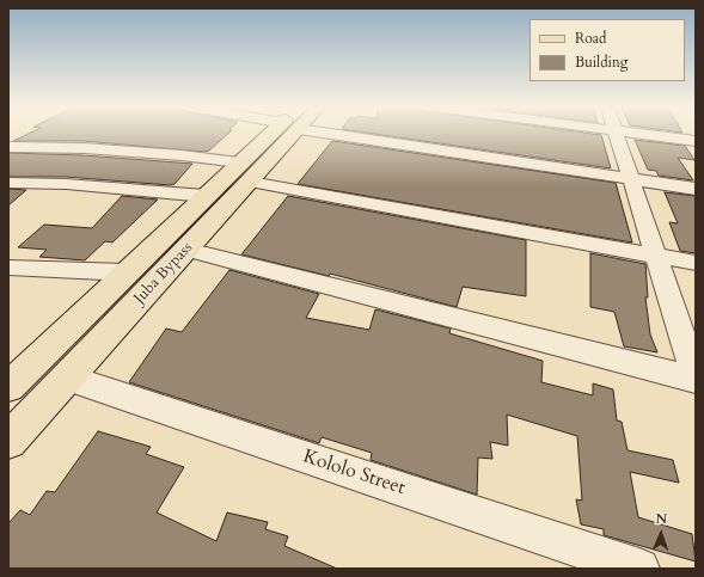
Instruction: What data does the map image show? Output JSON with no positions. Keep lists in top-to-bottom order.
{
  "streets": {
    "main road": ["Juba Bypass"],
    "street": ["Kololo Street"]
  },
  "crossings": [
    ["Juba Bypass", "Kololo Street"]
  ],
  "legend": ["Road", "Building"],
  "north": "top"
}
